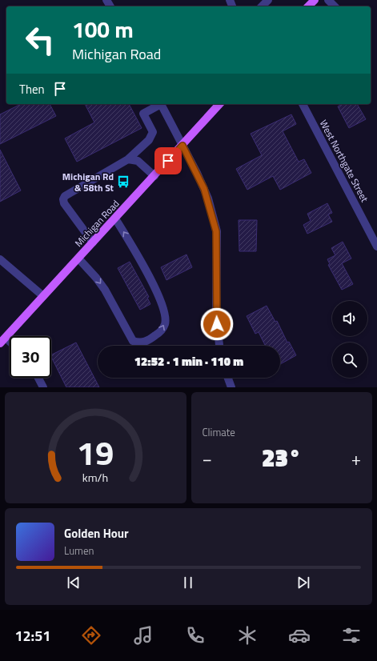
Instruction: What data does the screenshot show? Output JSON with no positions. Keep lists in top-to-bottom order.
{
  "streets": {
    "main road": ["Michigan Road"],
    "street": ["West Northgate Street"]
  },
  "places": {
    "bus stop": ["Michigan Rd & 58th St"]
  },
  "page": {
    "turn": ["100 m", "Michigan Road"],
    "then": "Then",
    "limit": "30",
    "trip": "12:52 · 1 min · 110 m",
    "tile": "Climate",
    "heat": ["−", "23°", "+"],
    "song": ["Golden Hour", "Lumen"],
    "tabs": "12:51",
    "gauge": ["19", "km/h"]
  }
}
